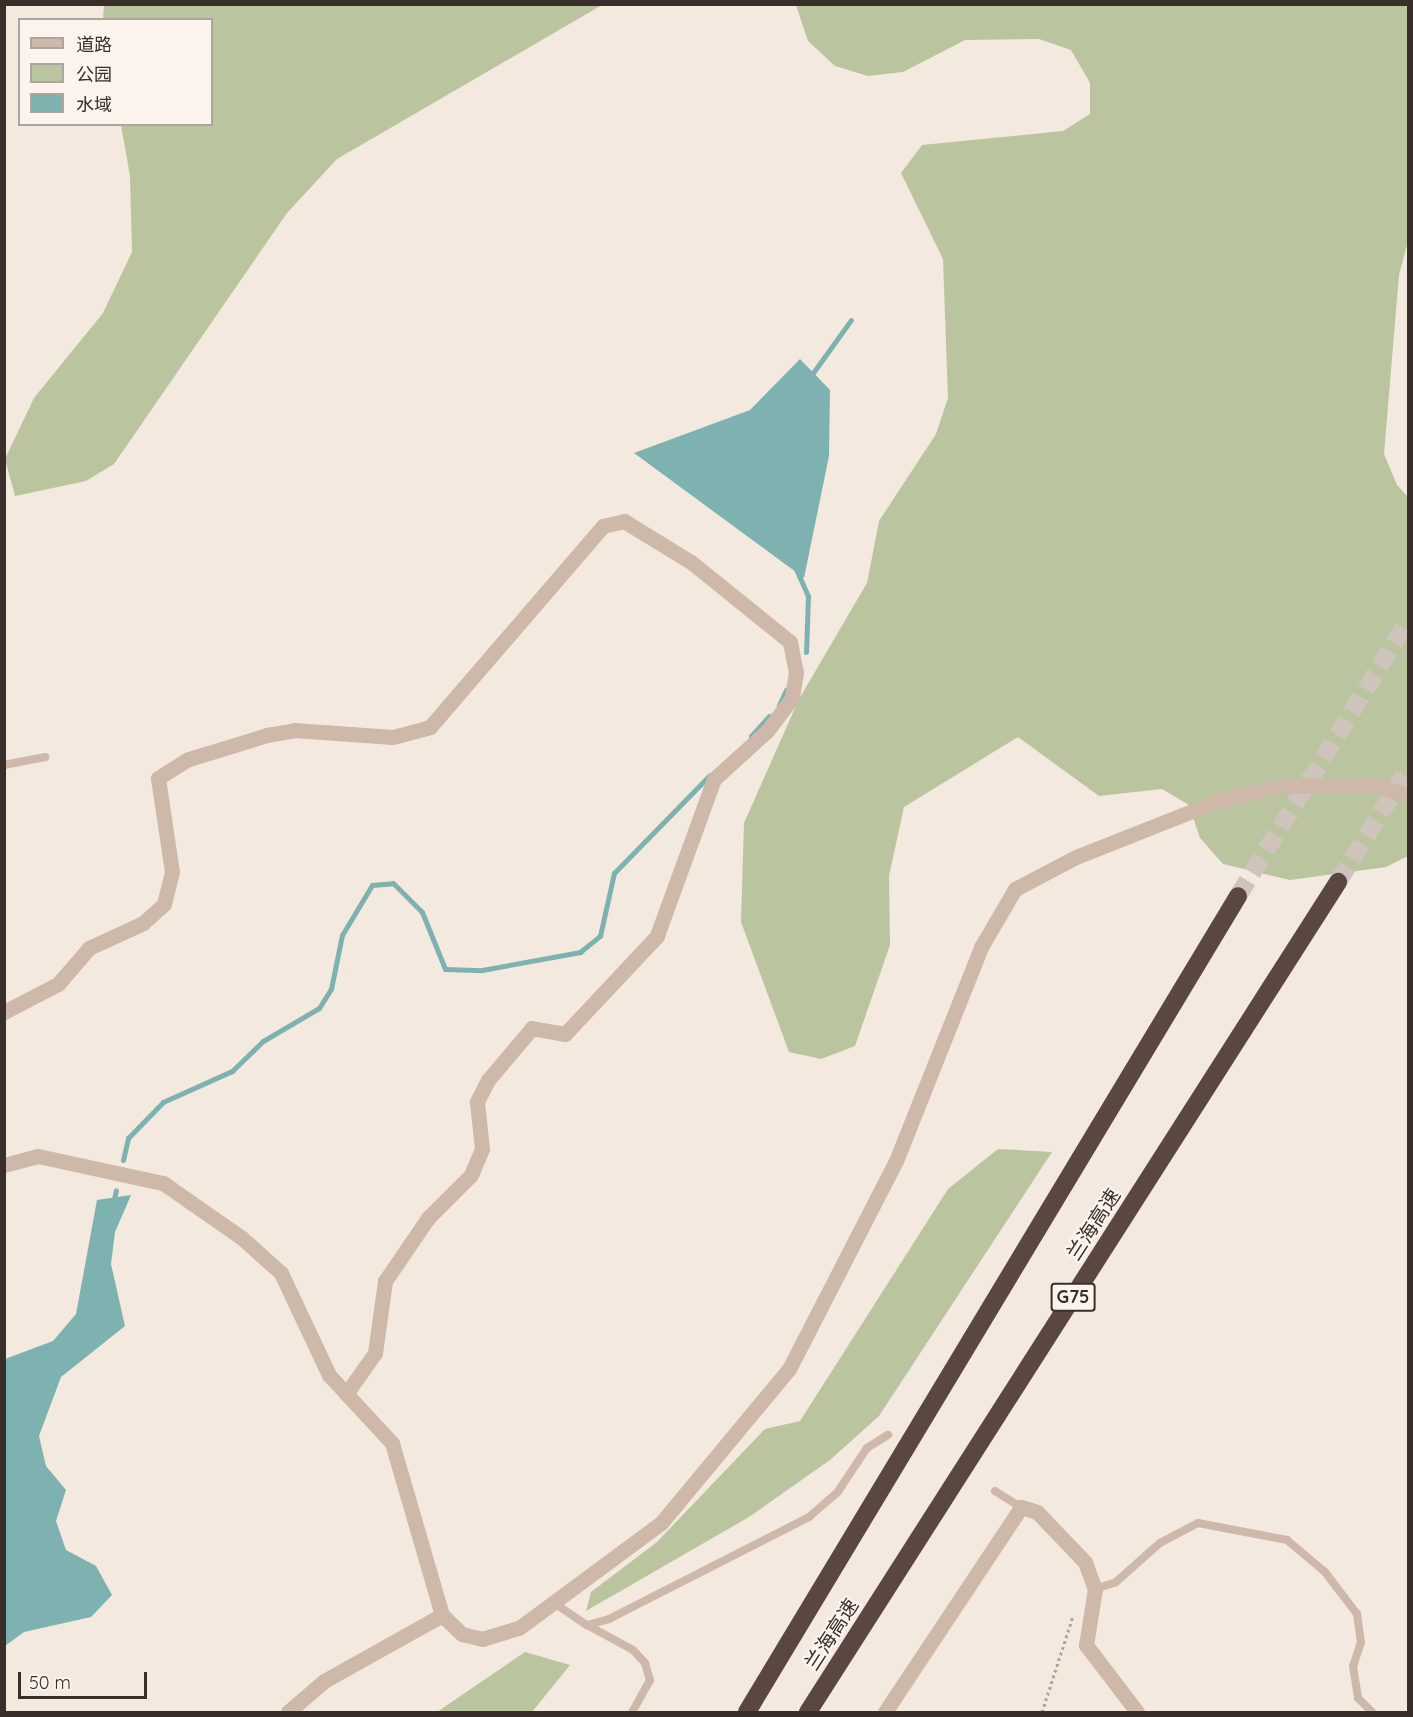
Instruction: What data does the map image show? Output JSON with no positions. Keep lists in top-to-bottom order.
{
  "streets": {
    "highway": ["兰海高速", "G75"]
  },
  "legend": ["道路", "公园", "水域"],
  "scale_bar": "50 m"
}
